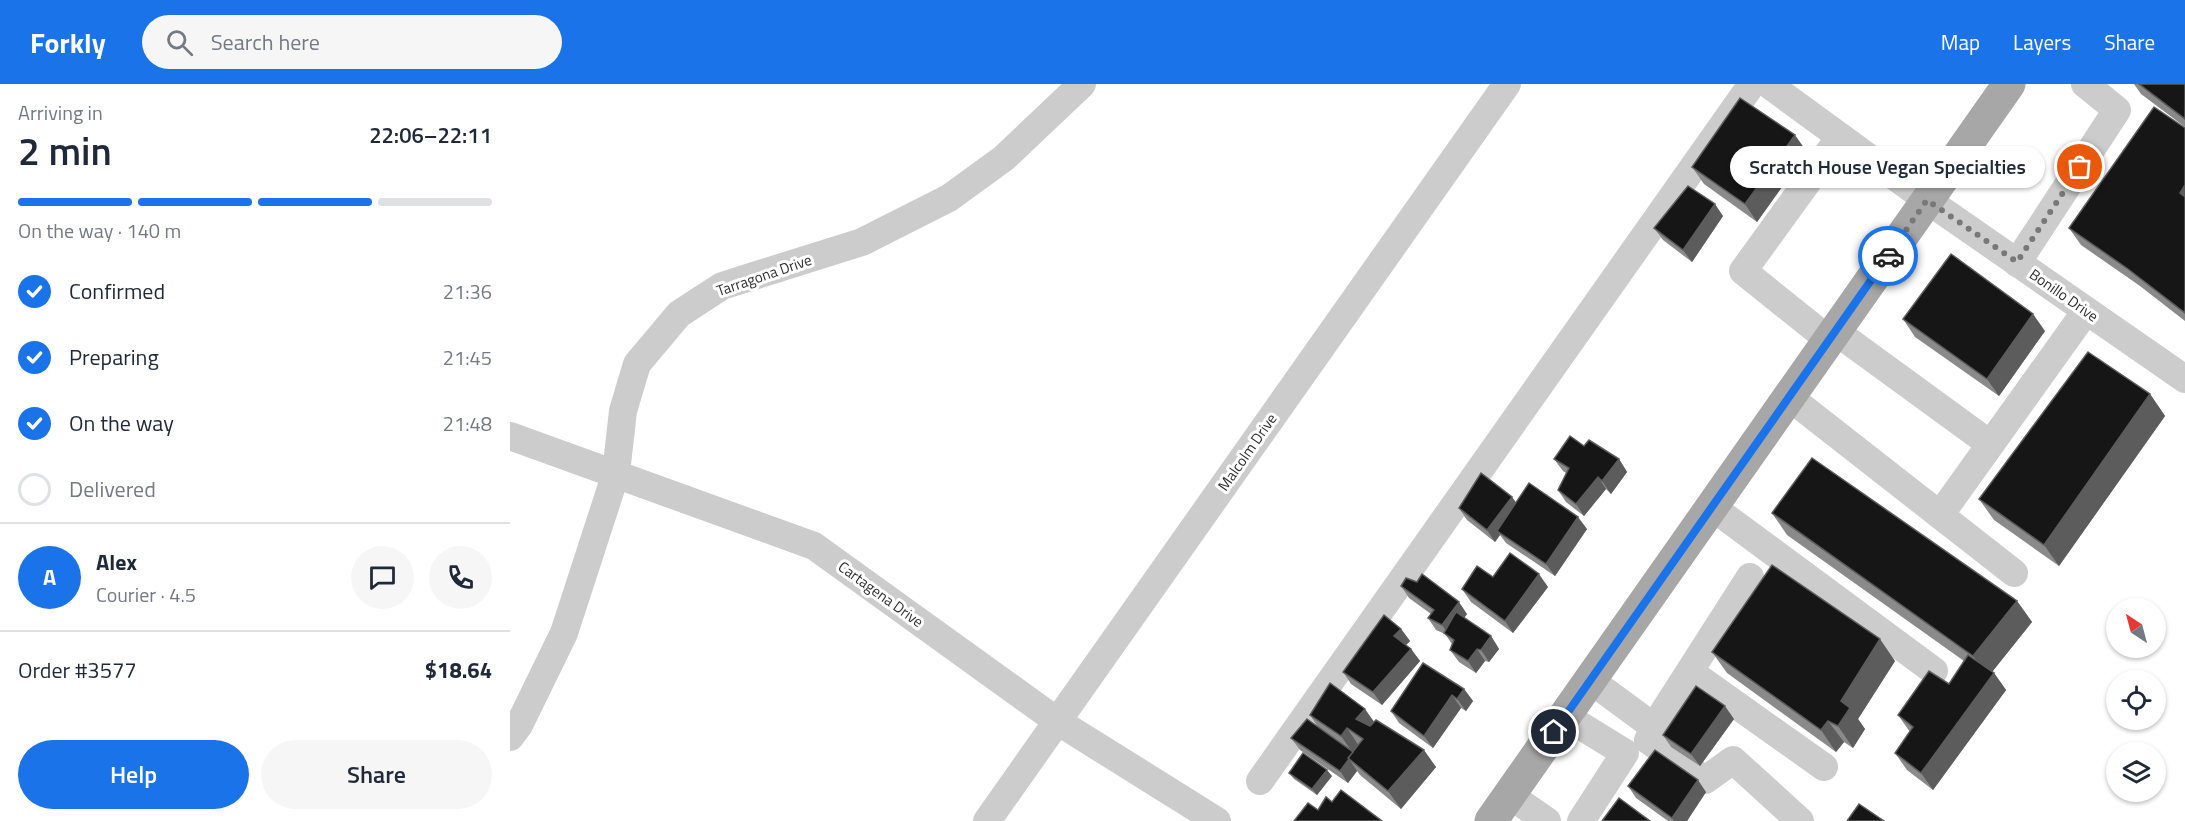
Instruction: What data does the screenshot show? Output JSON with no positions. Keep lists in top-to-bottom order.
{
  "streets": {
    "street": [
      "Tarragona Drive",
      "Bonillo Drive",
      "Malcolm Drive",
      "Cartagena Drive"
    ]
  },
  "crossings": [
    ["Tarragona Drive", "Cartagena Drive"],
    ["Malcolm Drive", "Cartagena Drive"]
  ],
  "places": ["Scratch House Vegan Specialties"],
  "north": "top left",
  "page": {
    "header": "Forkly",
    "search": "Search here",
    "nav": ["Map", "Layers", "Share"],
    "heading": ["2 min", "Arriving in", "22:06–22:11"],
    "panel": [
      "Alex",
      "Courier · 4.5",
      "Order #3577",
      "$18.64"
    ],
    "bubble": "Scratch House Vegan Specialties",
    "bar": "On the way · 140 m",
    "list": [
      ["Confirmed", "21:36"],
      ["Preparing", "21:45"],
      ["On the way", "21:48"],
      "Delivered"
    ],
    "round": "A",
    "buttons": ["Help", "Share"]
  }
}
